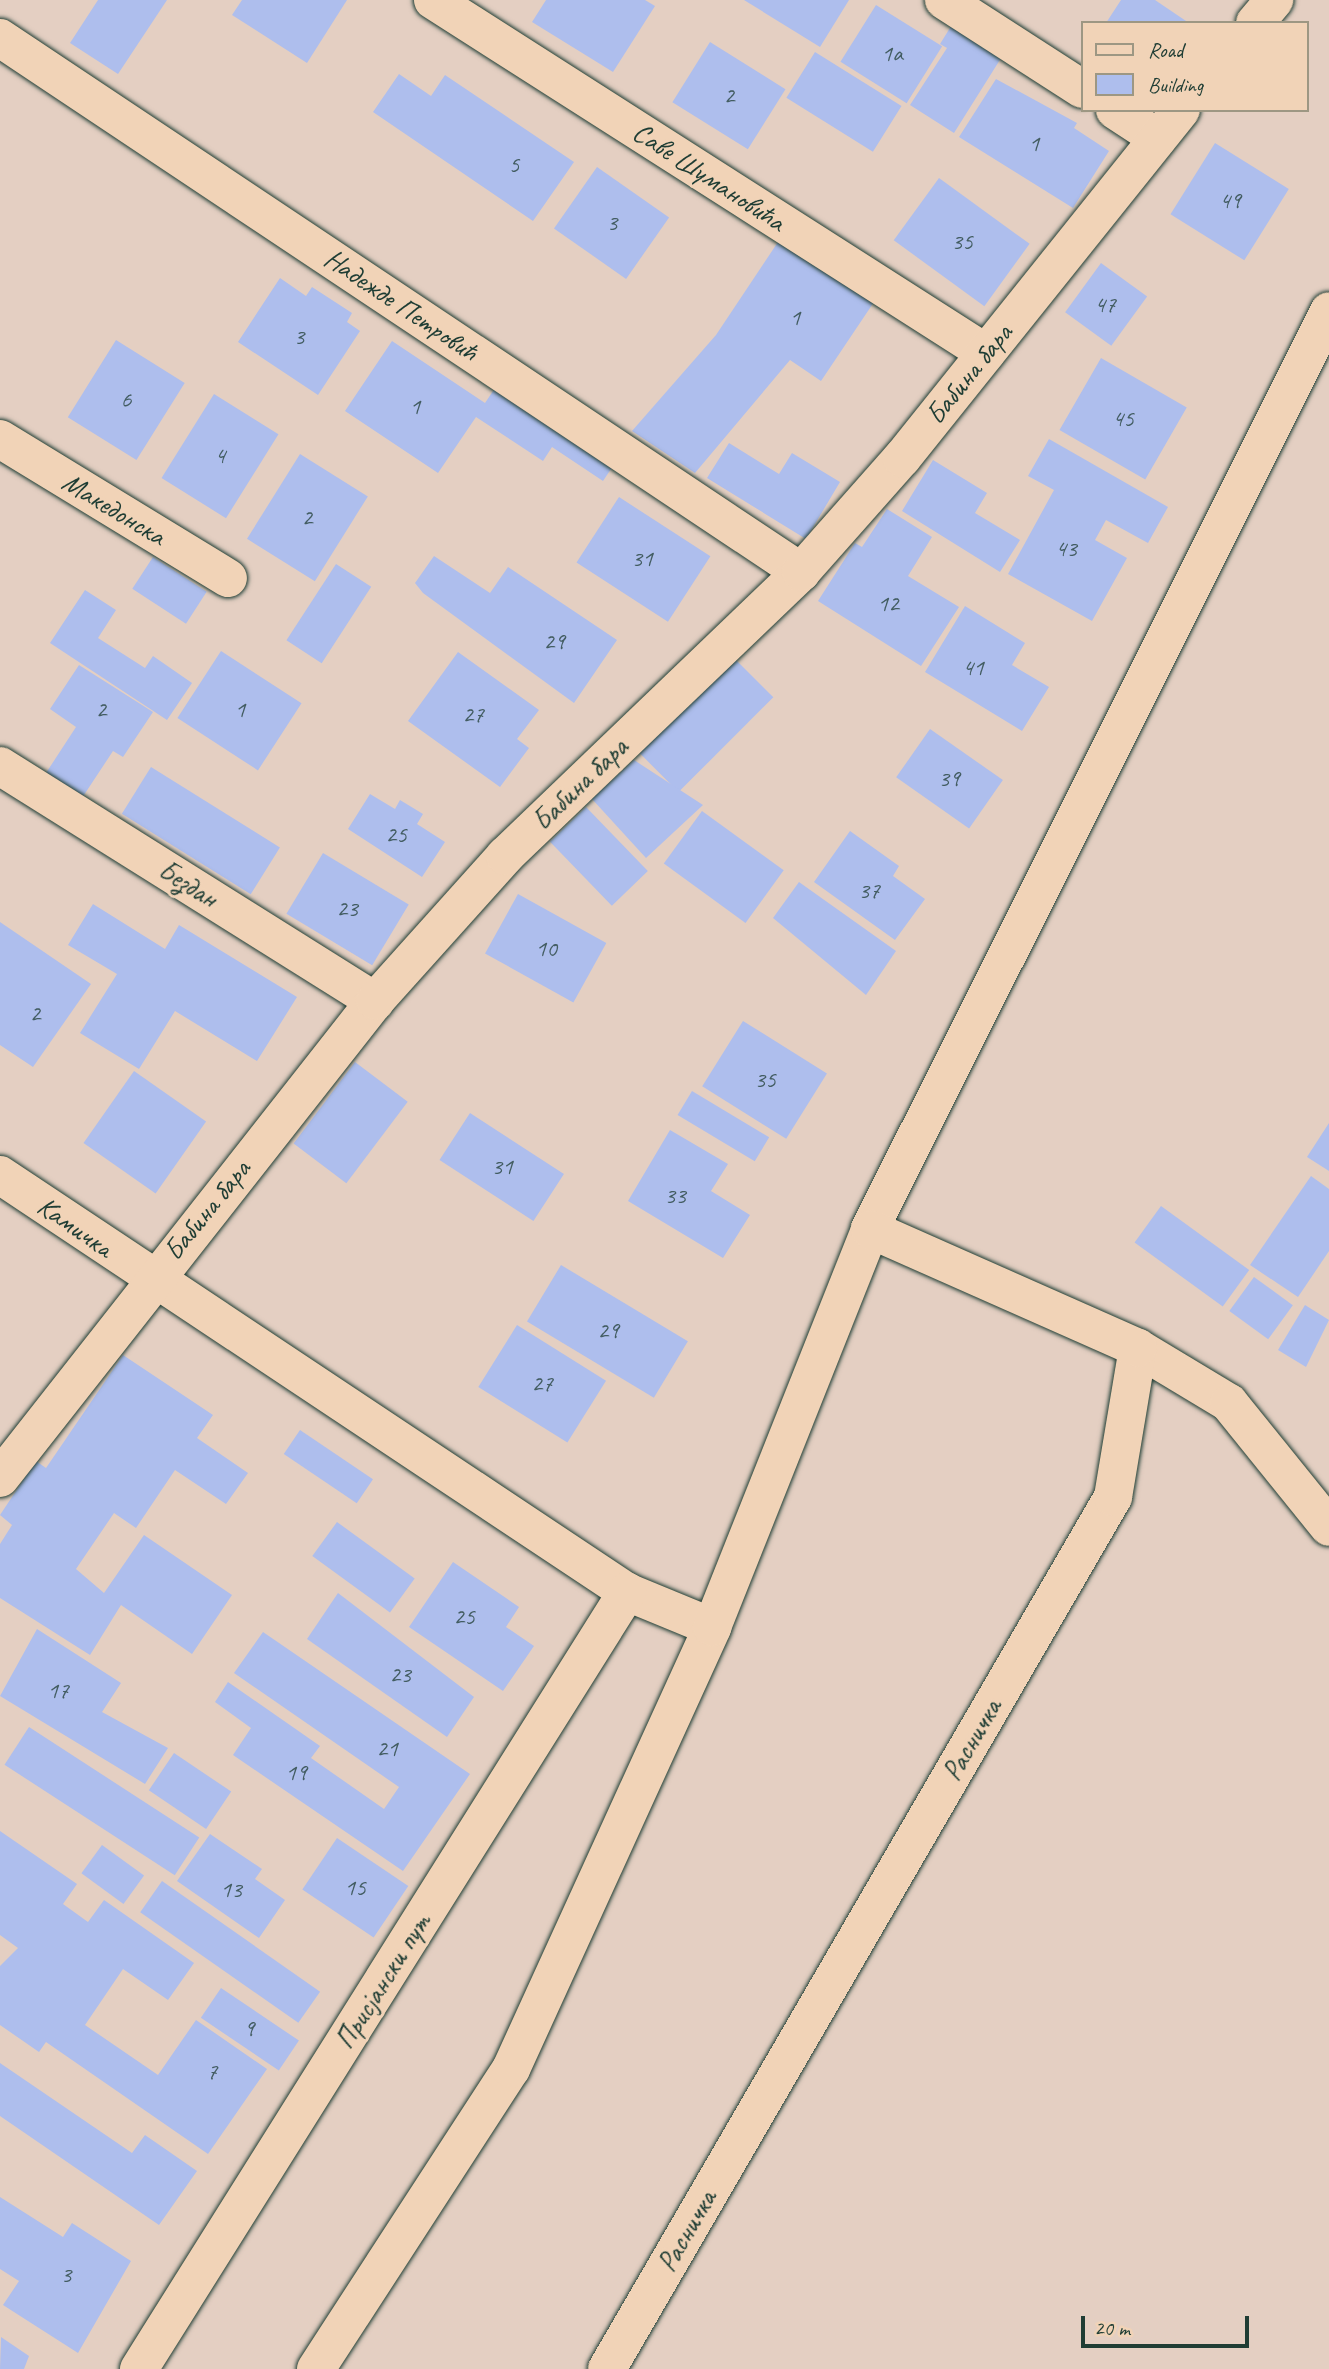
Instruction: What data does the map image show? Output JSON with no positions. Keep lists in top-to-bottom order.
{
  "streets": {
    "street": [
      "Саве Шумановића",
      "Надежде Петровић",
      "Бабина бара",
      "Македонска",
      "Бездан",
      "Камичка",
      "Расничка",
      "Присјански пут"
    ]
  },
  "crossings": [
    ["Саве Шумановића", "Бабина бара"],
    ["Надежде Петровић", "Бабина бара"],
    ["Бабина бара", "Бездан"],
    ["Бабина бара", "Камичка"],
    ["Камичка", "Присјански пут"]
  ],
  "house_numbers": [
    "1a",
    "2",
    "1",
    "5",
    "49",
    "3",
    "35",
    "47",
    "1",
    "3",
    "6",
    "1",
    "45",
    "4",
    "2",
    "43",
    "31",
    "12",
    "29",
    "41",
    "2",
    "1",
    "27",
    "39",
    "25",
    "37",
    "23",
    "10",
    "2",
    "35",
    "31",
    "33",
    "29",
    "27",
    "25",
    "23",
    "17",
    "21",
    "19",
    "15",
    "13",
    "9",
    "7",
    "3"
  ],
  "legend": ["Road", "Building"],
  "scale_bar": "20 m"
}
